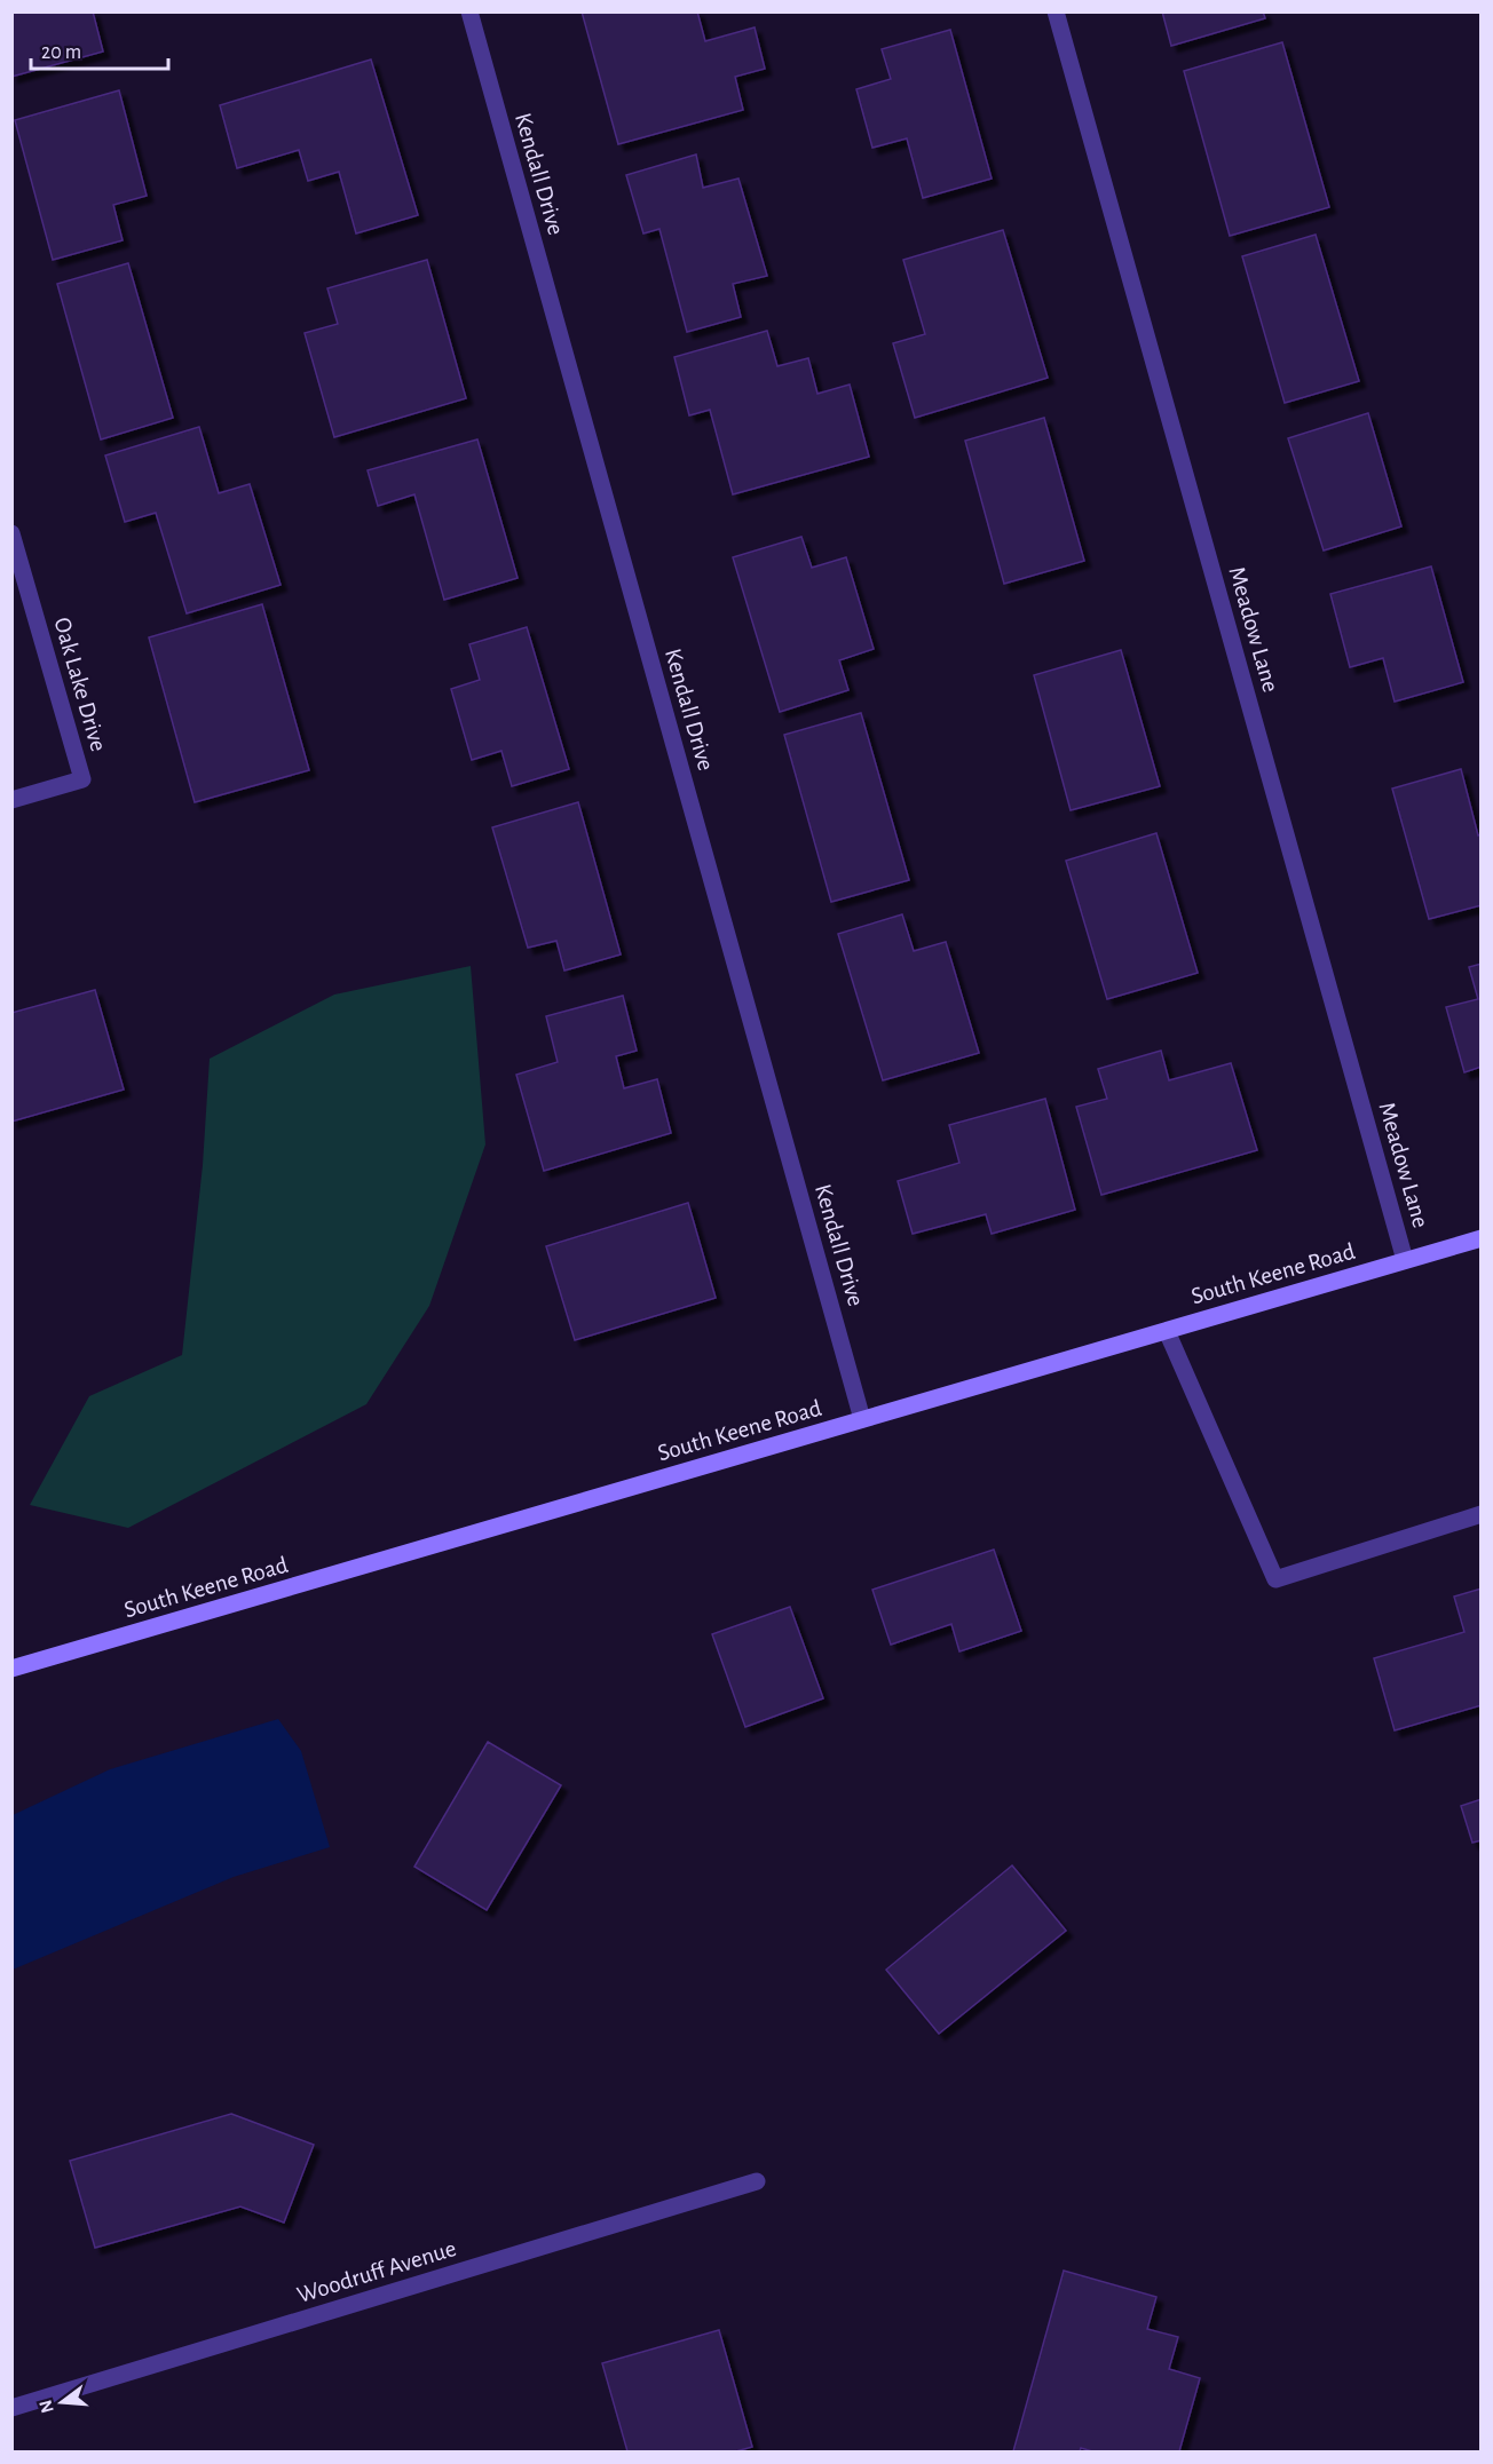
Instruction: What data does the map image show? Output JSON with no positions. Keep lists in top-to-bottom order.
{
  "streets": {
    "main road": ["South Keene Road"],
    "street": [
      "Kendall Drive",
      "Meadow Lane",
      "Oak Lake Drive",
      "Woodruff Avenue"
    ]
  },
  "crossings": [
    ["Kendall Drive", "South Keene Road"],
    ["Meadow Lane", "South Keene Road"]
  ],
  "scale_bar": "20 m",
  "north": "left"
}
